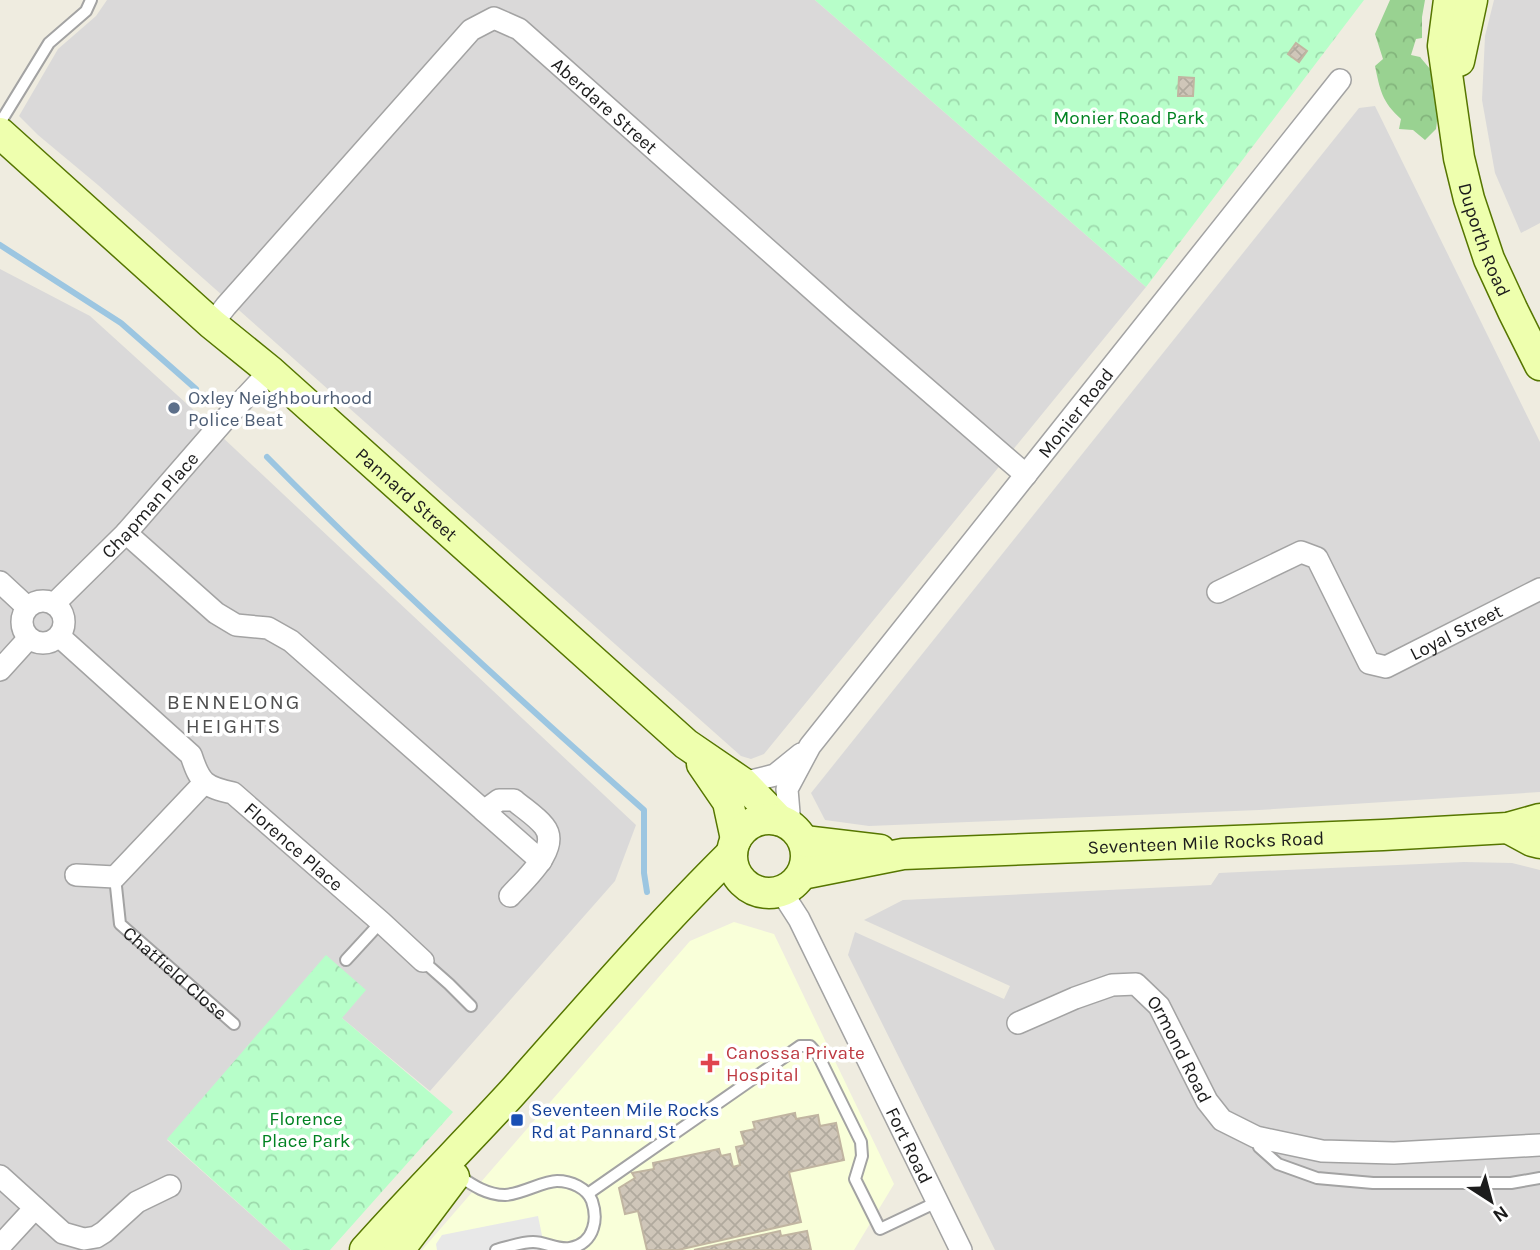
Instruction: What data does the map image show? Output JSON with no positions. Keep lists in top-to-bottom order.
{
  "streets": {
    "main road": ["Duporth Road", "Pannard Street", "Seventeen Mile Rocks Road"],
    "street": [
      "Aberdare Street",
      "Monier Road",
      "Chapman Place",
      "Loyal Street",
      "Florence Place",
      "Ormond Road",
      "Fort Road"
    ],
    "lane": ["Chatfield Close"]
  },
  "crossings": [
    ["Aberdare Street", "Monier Road"],
    ["Aberdare Street", "Pannard Street"],
    ["Monier Road", "Pannard Street"],
    ["Monier Road", "Seventeen Mile Rocks Road"],
    ["Monier Road", "Fort Road"],
    ["Pannard Street", "Chapman Place"],
    ["Pannard Street", "Seventeen Mile Rocks Road"],
    ["Pannard Street", "Fort Road"],
    ["Seventeen Mile Rocks Road", "Fort Road"]
  ],
  "districts": ["BENNELONG HEIGHTS"],
  "parks": ["Monier Road Park", "Florence Place Park"],
  "places": {
    "other": ["Oxley Neighbourhood Police Beat"],
    "health": ["Canossa Private Hospital"],
    "transit": ["Seventeen Mile Rocks Rd at Pannard St"]
  },
  "north": "bottom right"
}
